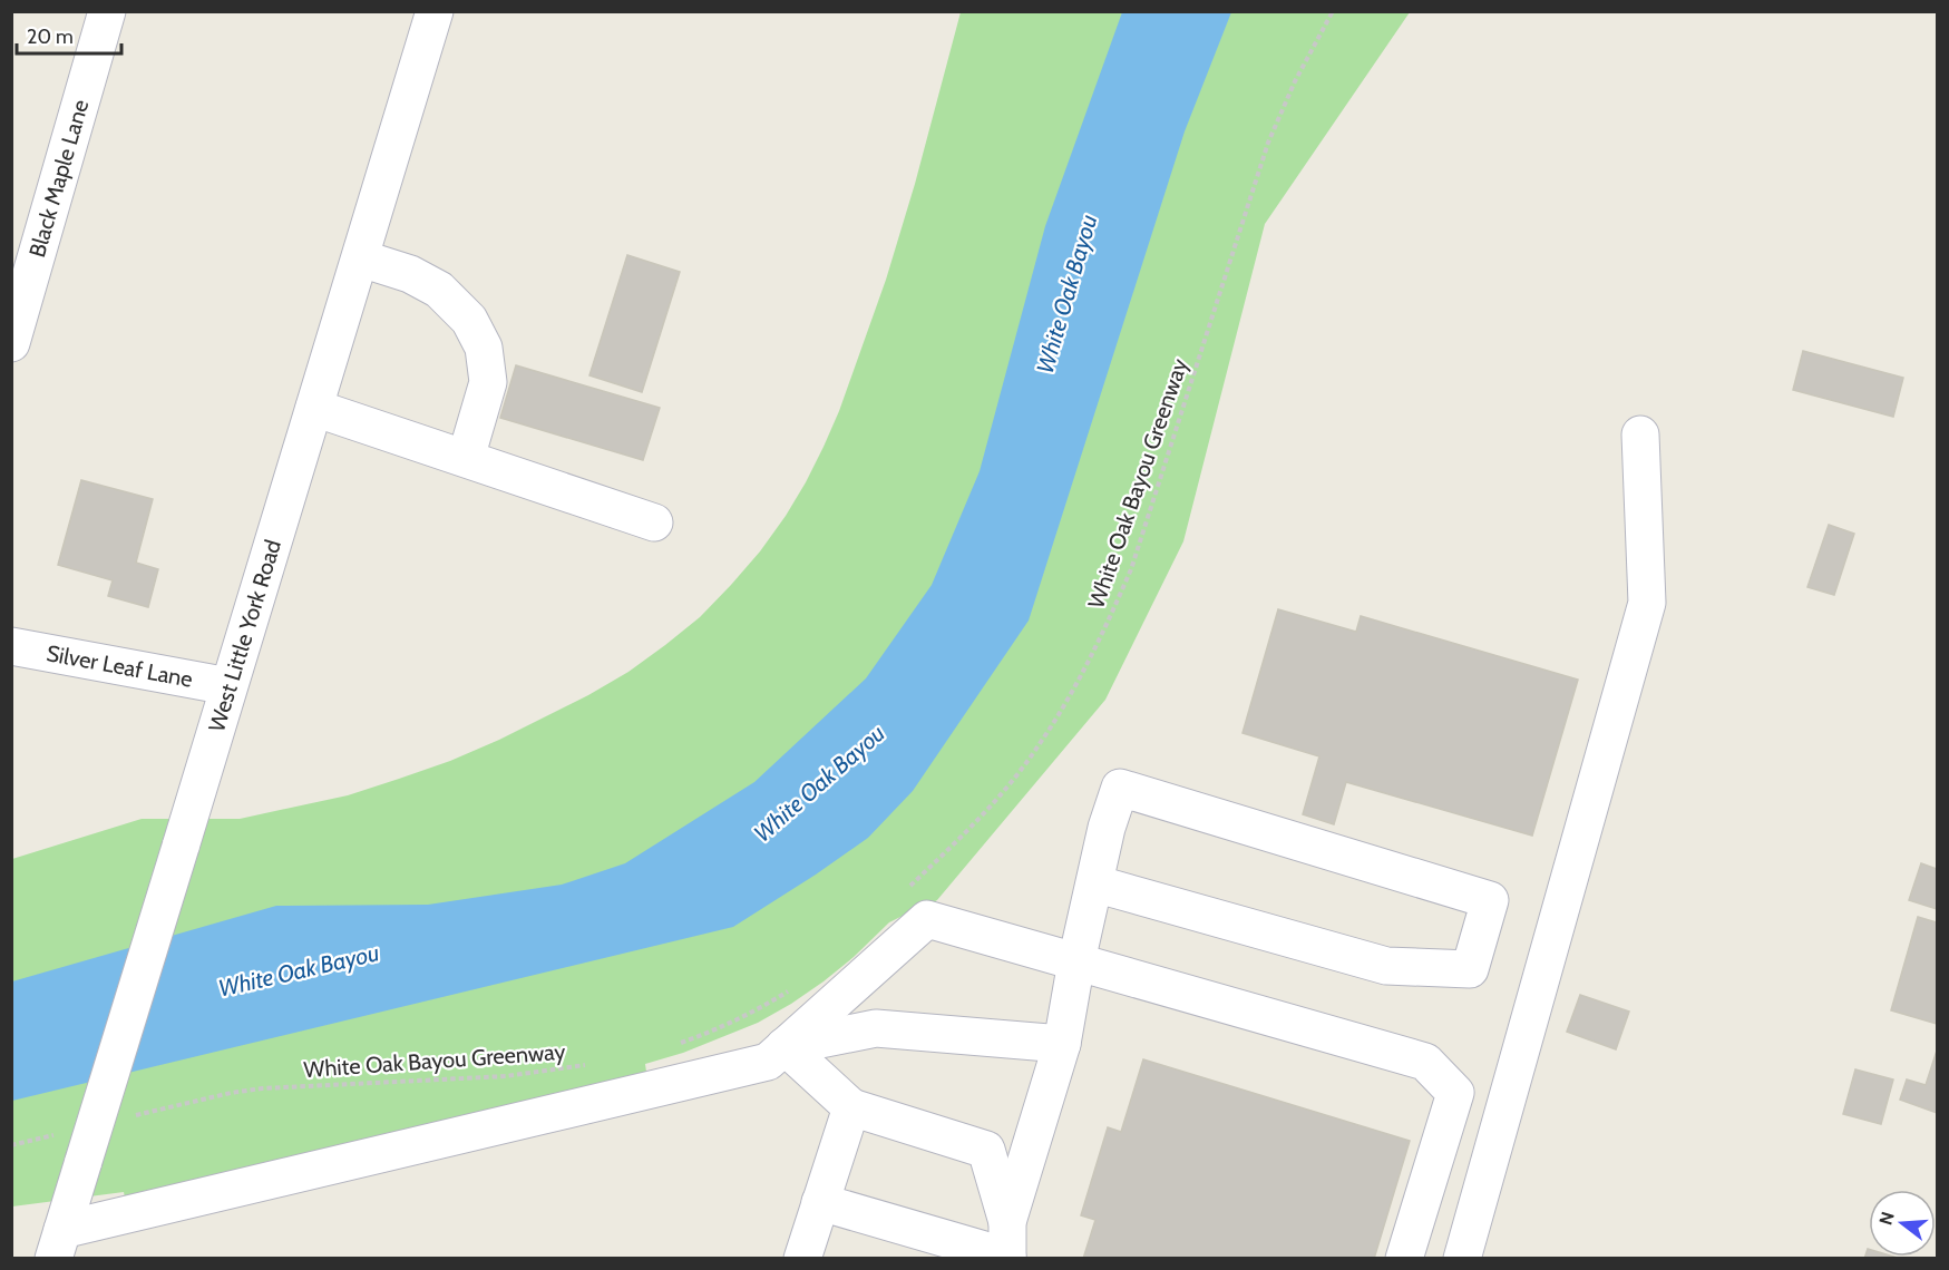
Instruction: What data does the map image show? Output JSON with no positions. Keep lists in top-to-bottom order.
{
  "streets": {
    "street": ["Black Maple Lane", "West Little York Road", "Silver Leaf Lane"],
    "path": ["White Oak Bayou Greenway"]
  },
  "crossings": [
    ["West Little York Road", "Silver Leaf Lane"]
  ],
  "water": ["White Oak Bayou"],
  "scale_bar": "20 m",
  "north": "left"
}
